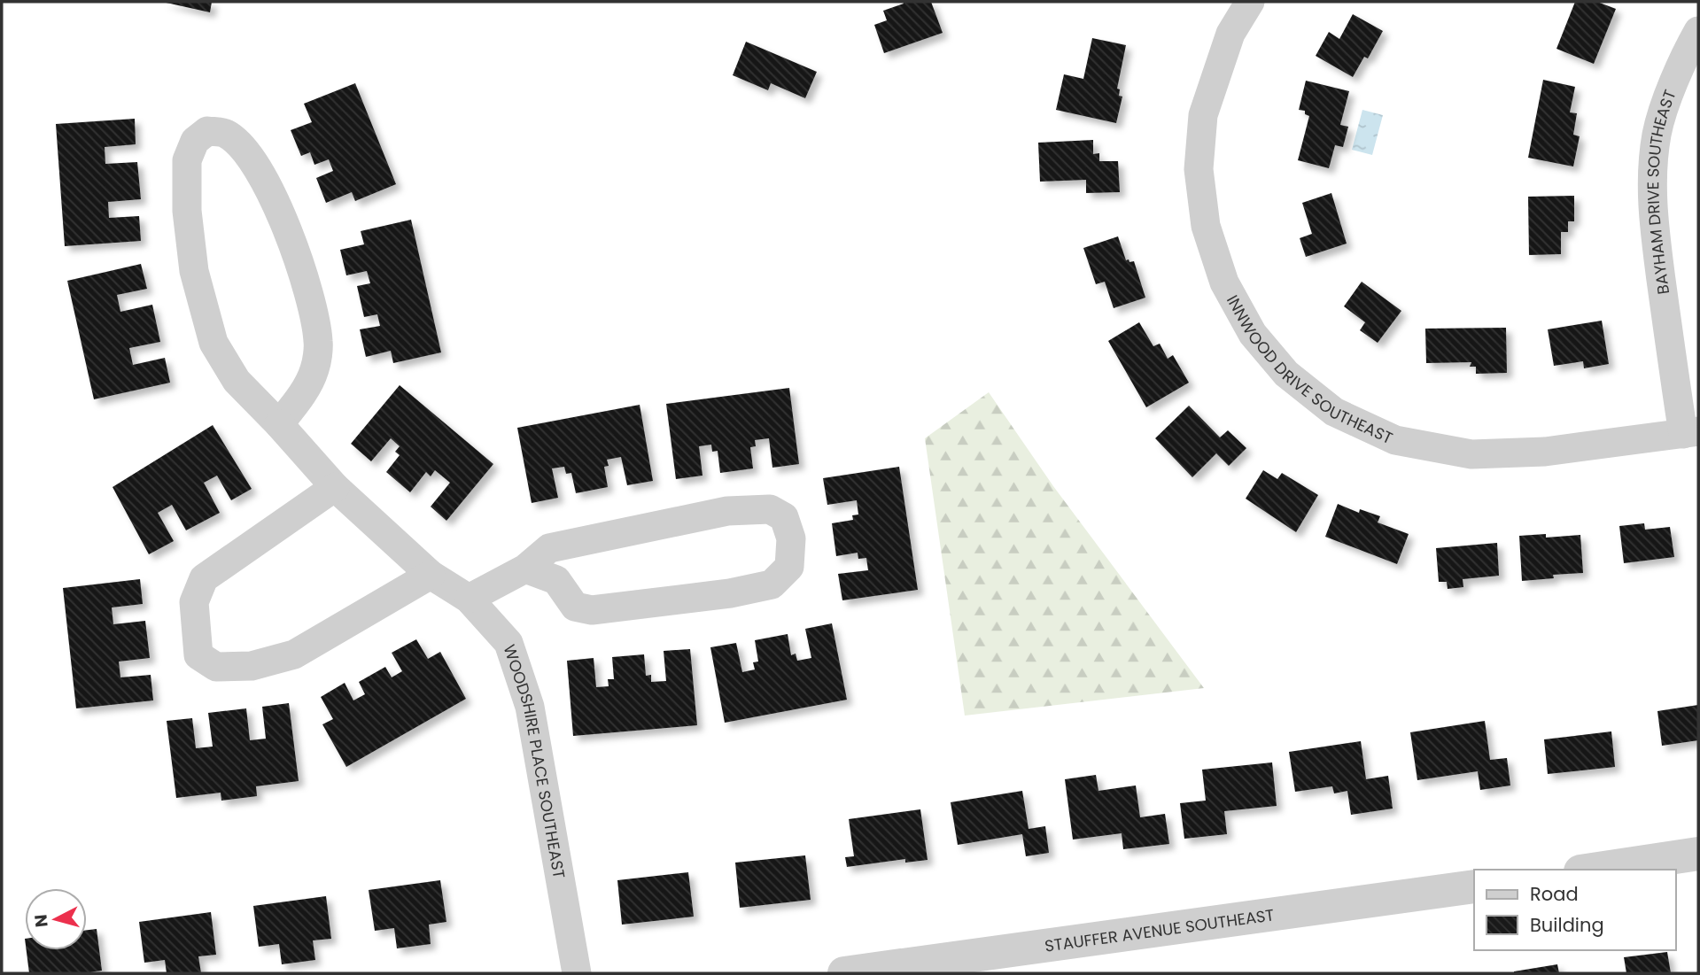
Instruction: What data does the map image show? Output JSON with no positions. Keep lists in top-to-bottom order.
{
  "streets": {
    "street": [
      "BAYHAM DRIVE SOUTHEAST",
      "INNWOOD DRIVE SOUTHEAST",
      "WOODSHIRE PLACE SOUTHEAST",
      "STAUFFER AVENUE SOUTHEAST"
    ]
  },
  "crossings": [
    ["BAYHAM DRIVE SOUTHEAST", "INNWOOD DRIVE SOUTHEAST"]
  ],
  "legend": ["Road", "Building"],
  "north": "left"
}
